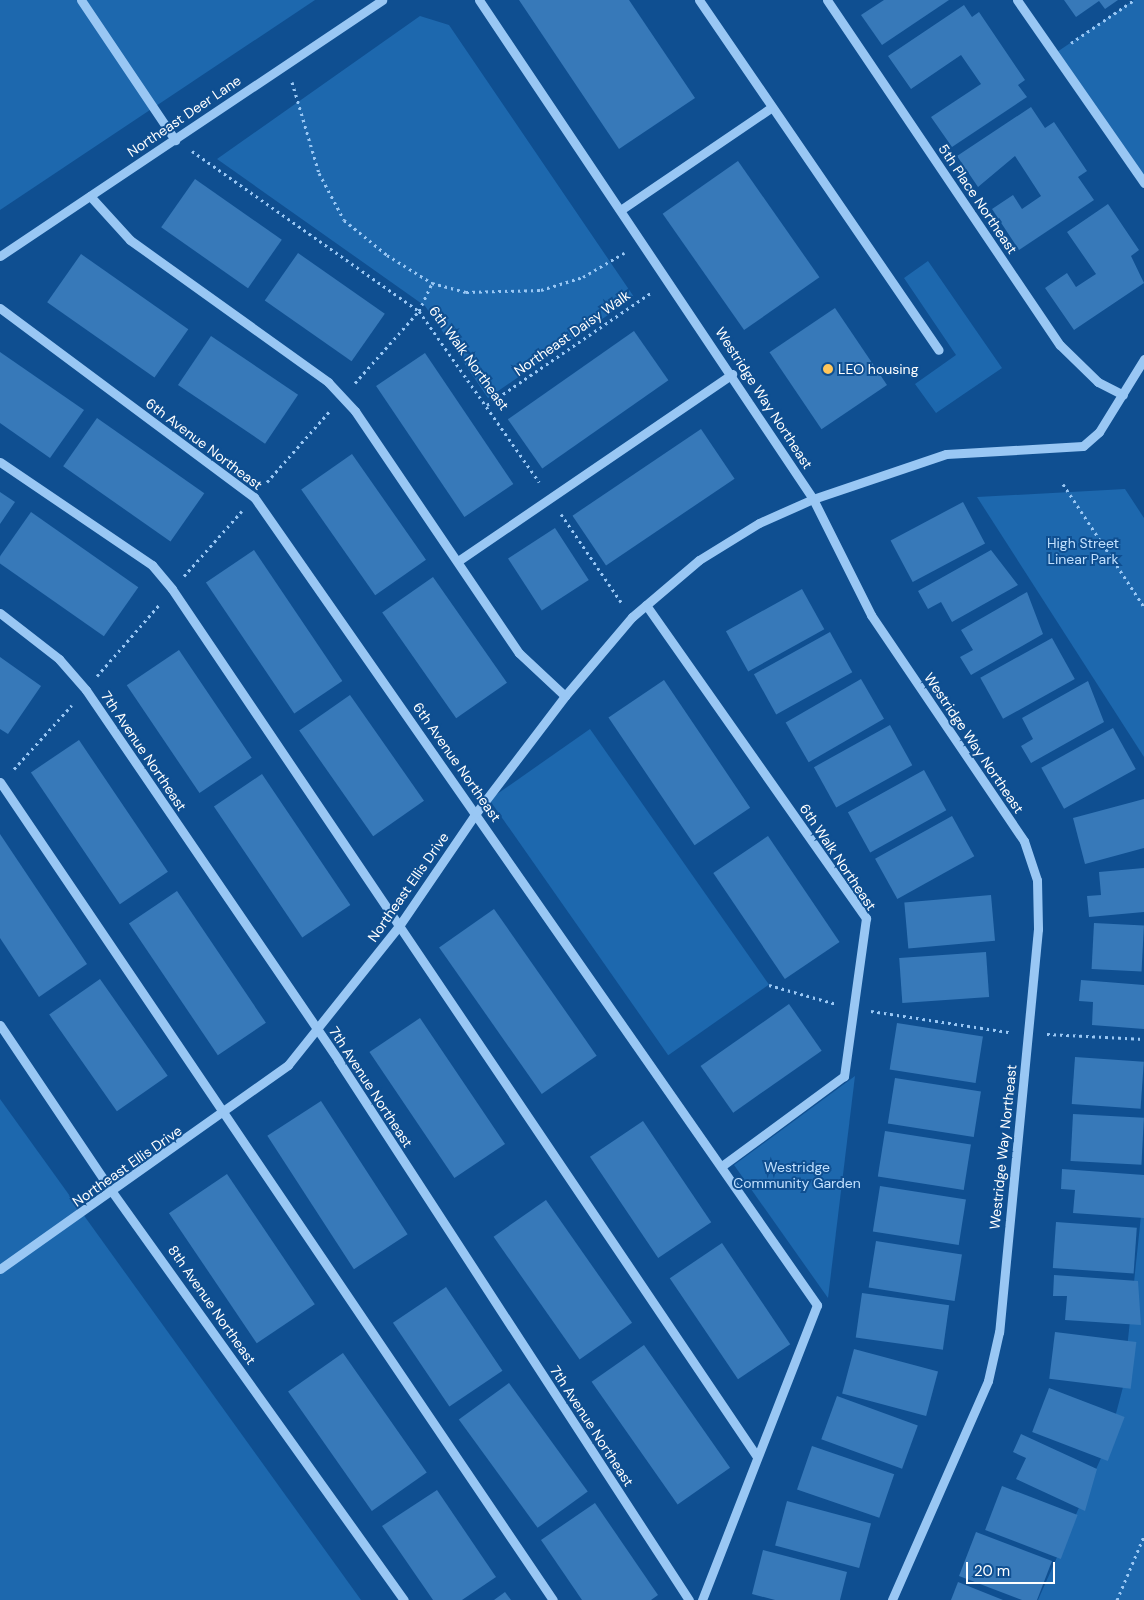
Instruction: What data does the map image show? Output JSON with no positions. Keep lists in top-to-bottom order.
{
  "streets": {
    "street": [
      "Northeast Deer Lane",
      "5th Place Northeast",
      "6th Walk Northeast",
      "Westridge Way Northeast",
      "6th Avenue Northeast",
      "7th Avenue Northeast",
      "Northeast Ellis Drive",
      "8th Avenue Northeast"
    ],
    "path": ["Northeast Daisy Walk"]
  },
  "crossings": [
    ["Northeast Deer Lane", "6th Walk Northeast"],
    ["5th Place Northeast", "Northeast Ellis Drive"],
    ["Northeast Daisy Walk", "6th Walk Northeast"],
    ["Northeast Daisy Walk", "Westridge Way Northeast"],
    ["6th Walk Northeast", "6th Avenue Northeast"],
    ["6th Walk Northeast", "Northeast Ellis Drive"],
    ["Westridge Way Northeast", "Northeast Ellis Drive"],
    ["6th Avenue Northeast", "Northeast Ellis Drive"],
    ["7th Avenue Northeast", "Northeast Ellis Drive"],
    ["Northeast Ellis Drive", "8th Avenue Northeast"]
  ],
  "parks": ["High Street Linear Park", "Westridge Community Garden"],
  "places": ["LEO housing"],
  "scale_bar": "20 m"
}
